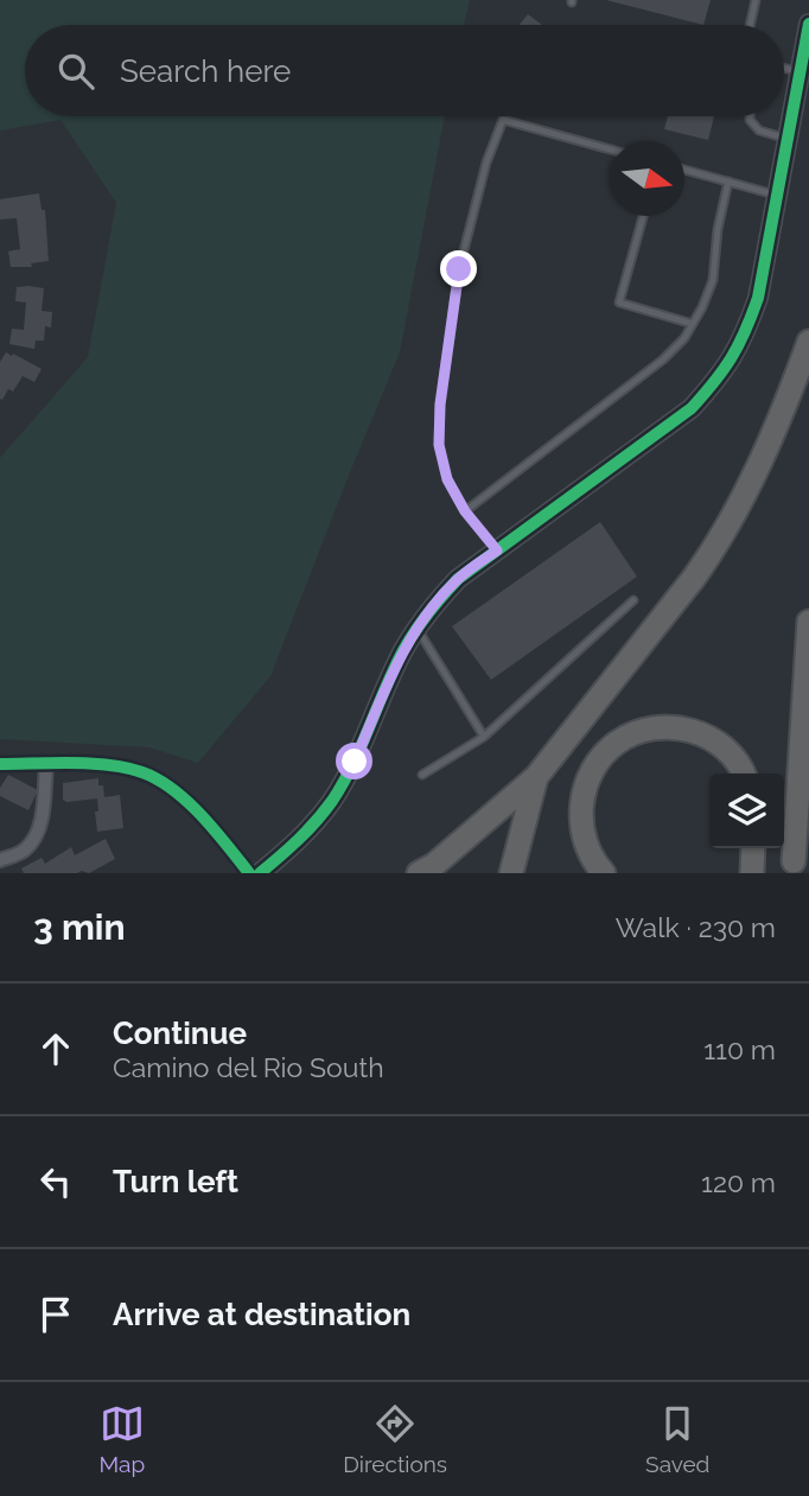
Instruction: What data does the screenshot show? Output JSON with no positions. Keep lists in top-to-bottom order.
{
  "north": "right",
  "page": {
    "search": "Search here",
    "heading": ["3 min", "Walk · 230 m"],
    "list": [
      ["Continue", "Camino del Rio South", "110 m"],
      ["Turn left", "120 m"],
      "Arrive at destination"
    ],
    "nav": ["Map", "Directions", "Saved"]
  }
}
